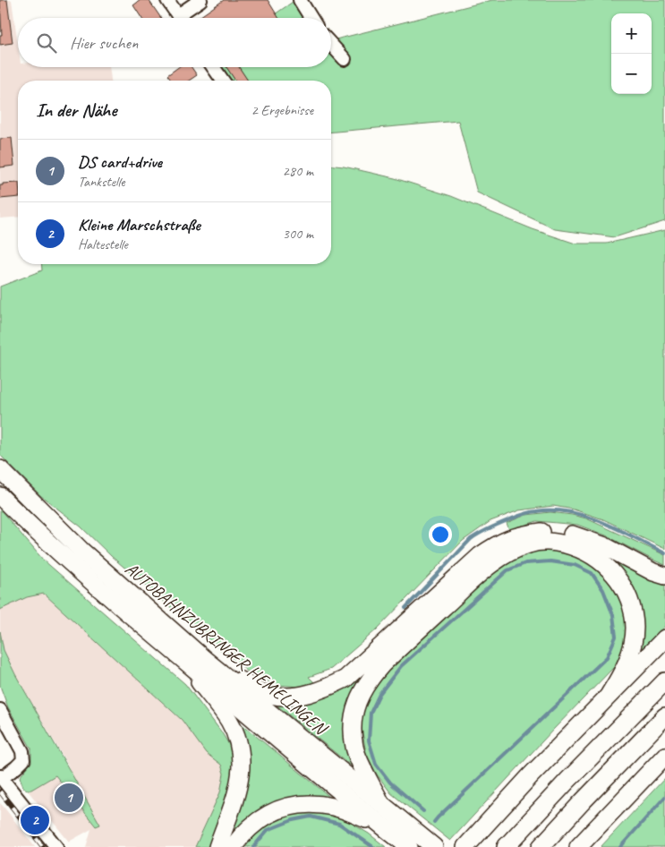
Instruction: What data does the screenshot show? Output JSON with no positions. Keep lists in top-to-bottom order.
{
  "streets": {
    "highway": ["AUTOBAHNZUBRINGER HEMELINGEN"]
  },
  "page": {
    "map_buttons": ["+", "−"],
    "search": "Hier suchen",
    "heading": ["In der Nähe", "2 Ergebnisse"],
    "list": [
      {
        "mark": "1",
        "name": "DS card+drive",
        "note": "Tankstelle",
        "value": "280 m"
      },
      {
        "mark": "2",
        "name": "Kleine Marschstraße",
        "note": "Haltestelle",
        "value": "300 m"
      }
    ],
    "pins": ["1", "2"]
  }
}
